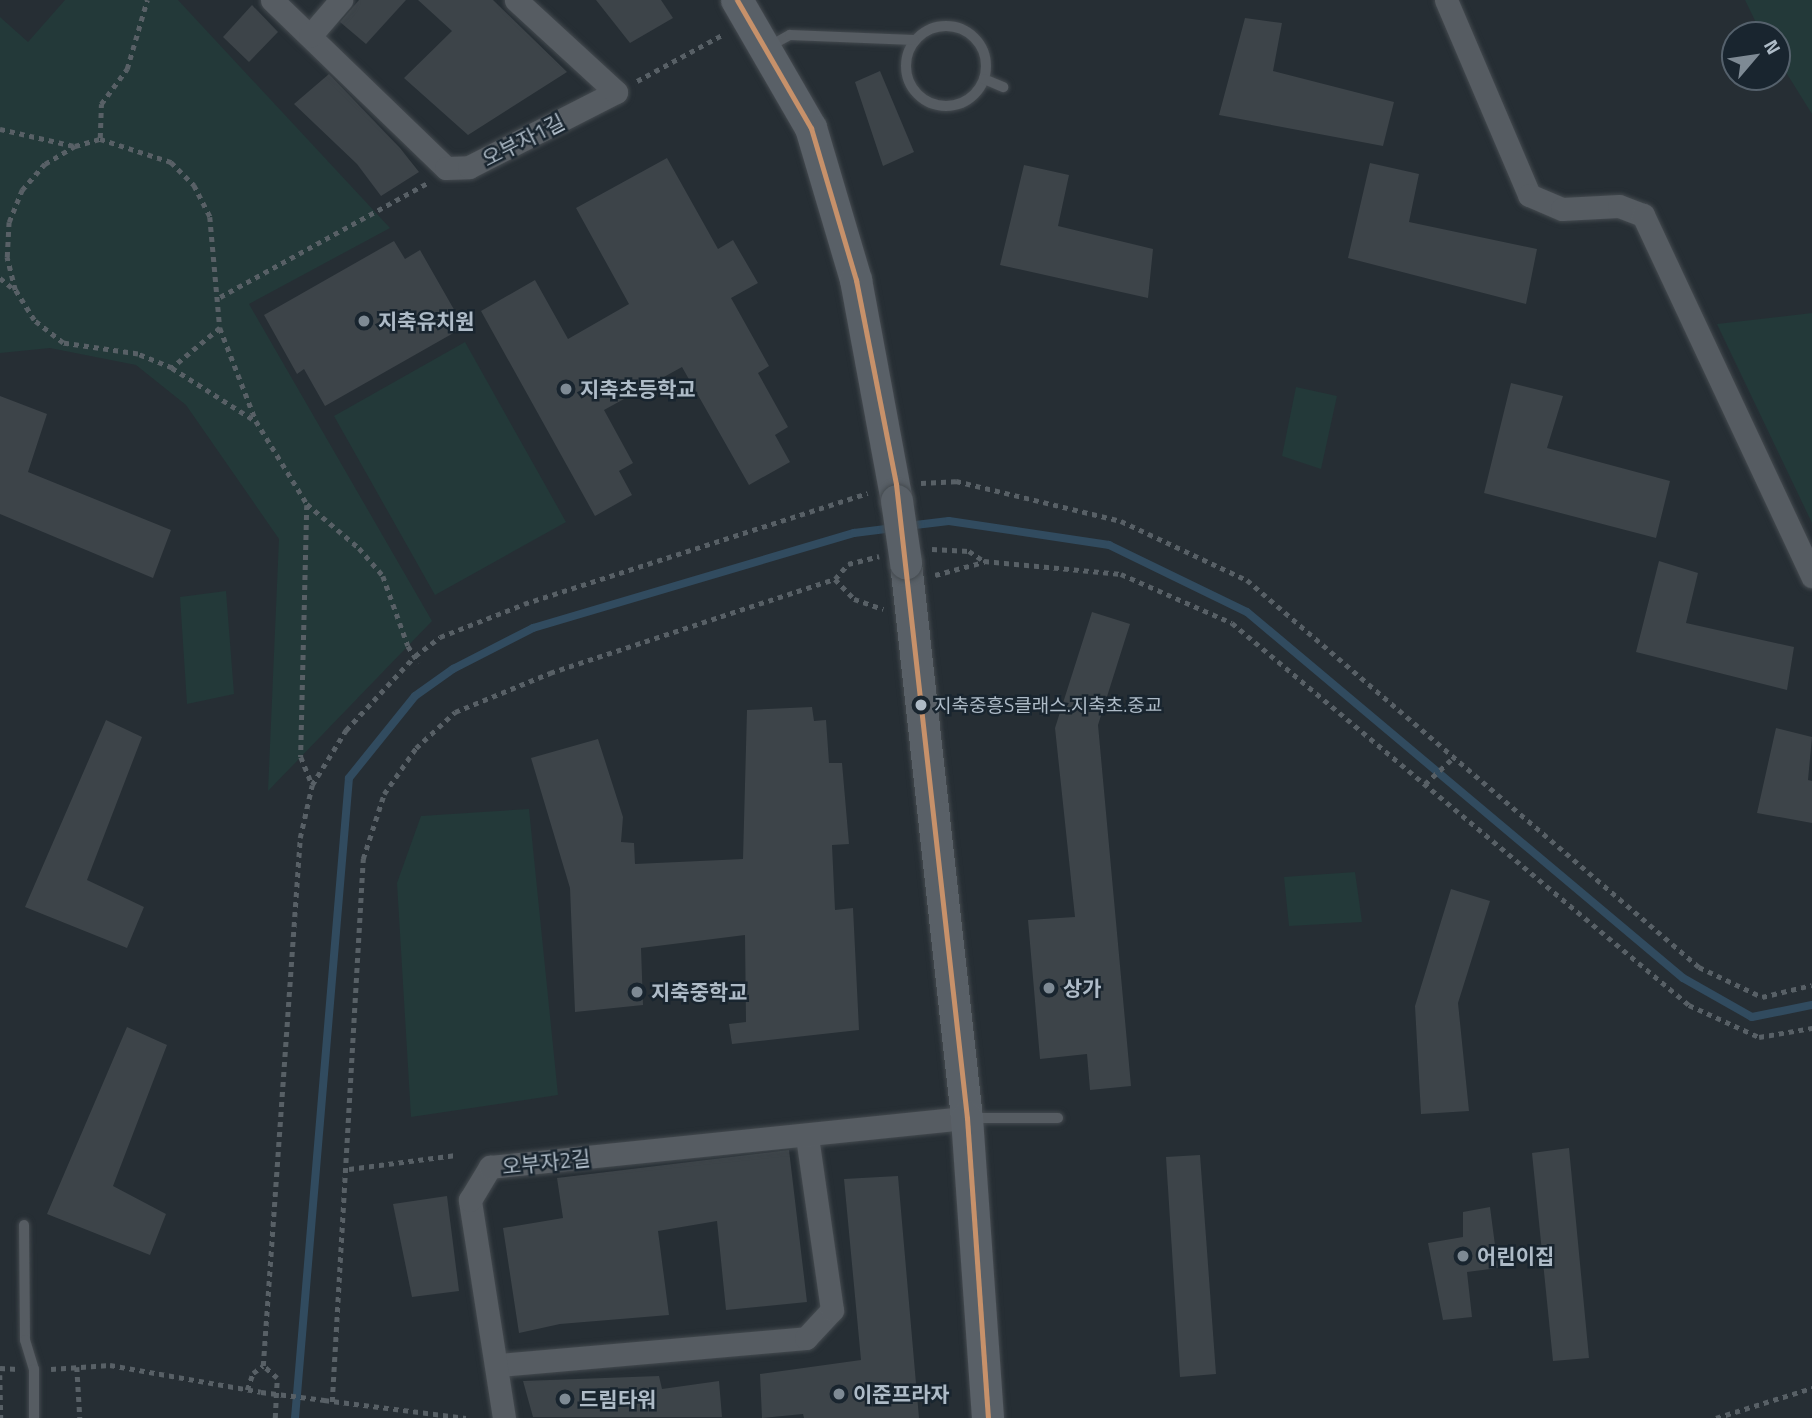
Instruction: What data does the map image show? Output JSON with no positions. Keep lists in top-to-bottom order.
{
  "streets": {
    "street": ["오부자1길", "오부자2길"]
  },
  "places": [
    "지축유치원",
    "지축초등학교",
    "지축중흥S클래스.지축초.중교",
    "상가",
    "지축중학교",
    "어린이집",
    "이준프라자",
    "드림타워"
  ],
  "north": "top right"
}
